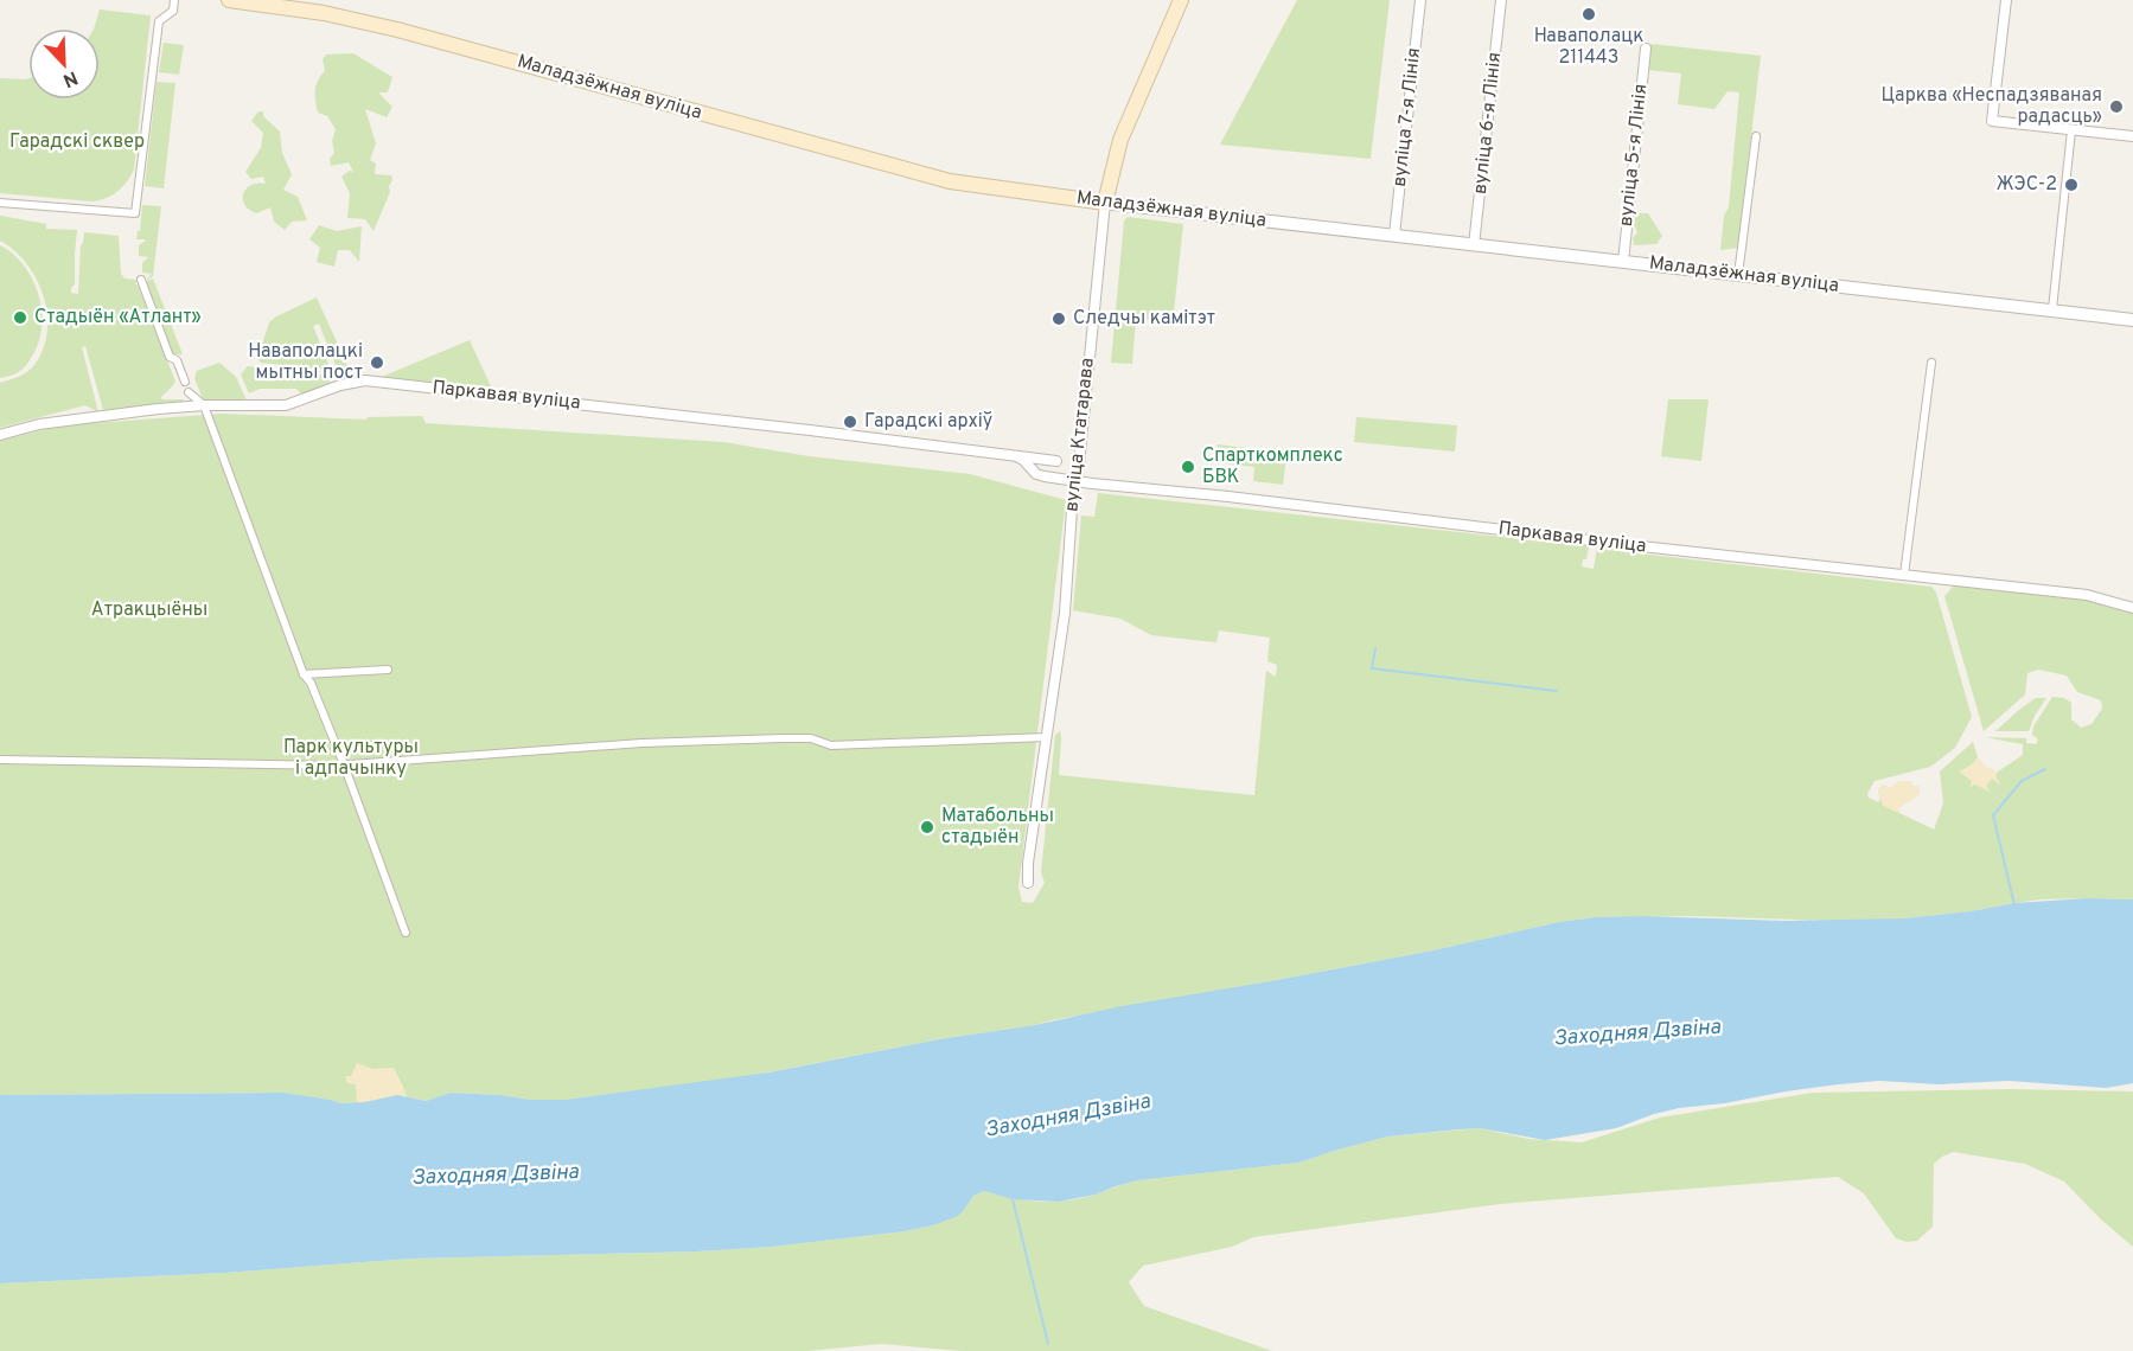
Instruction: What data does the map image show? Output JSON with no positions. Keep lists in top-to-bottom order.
{
  "streets": {
    "main road": ["Маладзёжная вуліца", "вуліца Ктатарава"],
    "street": [
      "вуліца 7-я Лінія",
      "вуліца 6-я Лінія",
      "вуліца 5-я Лінія",
      "Паркавая вуліца"
    ]
  },
  "crossings": [
    ["Маладзёжная вуліца", "вуліца 7-я Лінія"],
    ["Маладзёжная вуліца", "вуліца 6-я Лінія"],
    ["Маладзёжная вуліца", "вуліца 5-я Лінія"],
    ["Маладзёжная вуліца", "вуліца Ктатарава"],
    ["Паркавая вуліца", "вуліца Ктатарава"]
  ],
  "water": ["Заходняя Дзвіна"],
  "parks": ["Гарадскі сквер", "Атракцыёны", "Парк культуры і адпачынку"],
  "places": [
    "Наваполацк 211443",
    "Царква «Неспадзяваная радасць»",
    "ЖЭС-2",
    "Стадыён «Атлант»",
    "Следчы камітэт",
    "Наваполацкі мытны пост",
    "Гарадскі архіў",
    "Спарткомплекс БВК",
    "Матабольны стадыён"
  ],
  "north": "bottom right"
}
